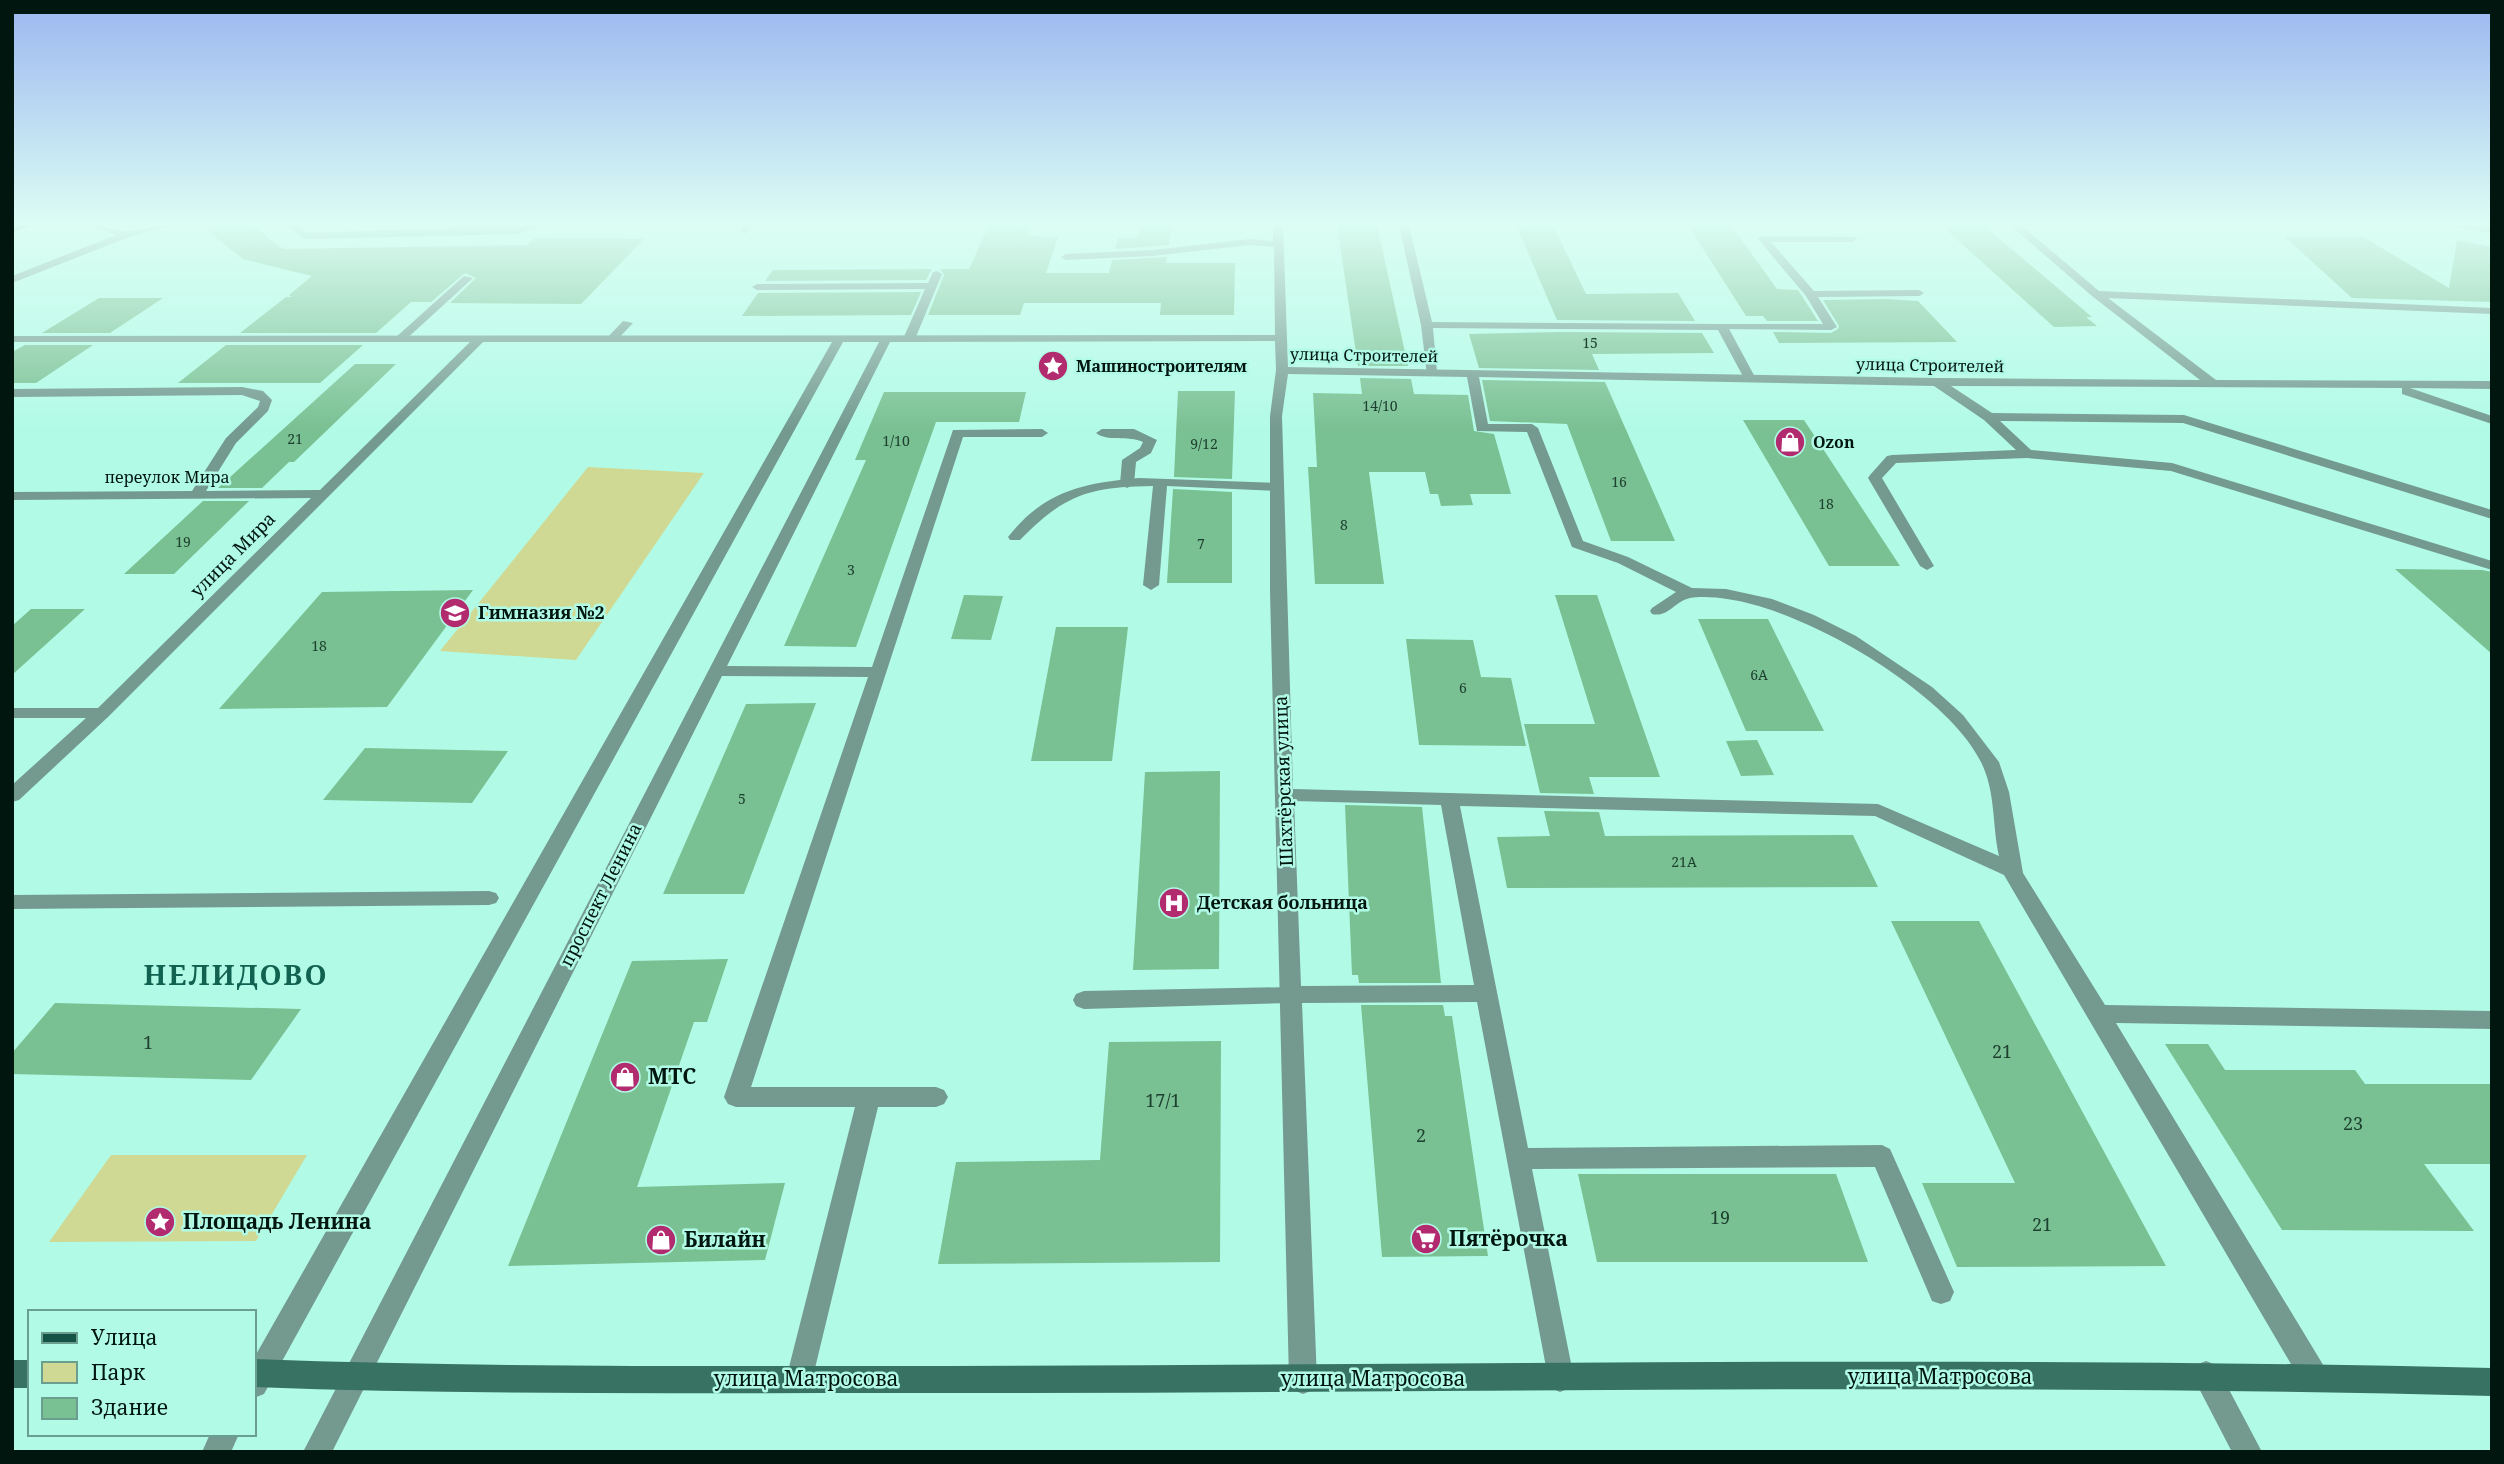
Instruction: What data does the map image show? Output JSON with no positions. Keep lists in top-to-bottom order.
{
  "streets": {
    "main road": ["улица Матросова"],
    "street": [
      "улица Строителей",
      "переулок Мира",
      "улица Мира",
      "Шахтёрская улица",
      "проспект Ленина"
    ]
  },
  "crossings": [
    ["улица Строителей", "улица Мира"],
    ["улица Строителей", "Шахтёрская улица"],
    ["улица Строителей", "проспект Ленина"],
    ["переулок Мира", "улица Мира"],
    ["Шахтёрская улица", "улица Матросова"],
    ["проспект Ленина", "улица Матросова"]
  ],
  "districts": ["НЕЛИДОВО"],
  "places": {
    "place": ["Машиностроителям", "Площадь Ленина"],
    "shop": ["Ozon", "МТС", "Билайн"],
    "school or university": ["Гимназия №2"],
    "hospital": ["Детская больница"],
    "supermarket": ["Пятёрочка"]
  },
  "house_numbers": [
    "15",
    "14/10",
    "21",
    "1/10",
    "9/12",
    "16",
    "18",
    "8",
    "19",
    "7",
    "3",
    "18",
    "6А",
    "6",
    "5",
    "21А",
    "1",
    "21",
    "17/1",
    "23",
    "2",
    "19",
    "21"
  ],
  "legend": ["Улица", "Парк", "Здание"]
}
